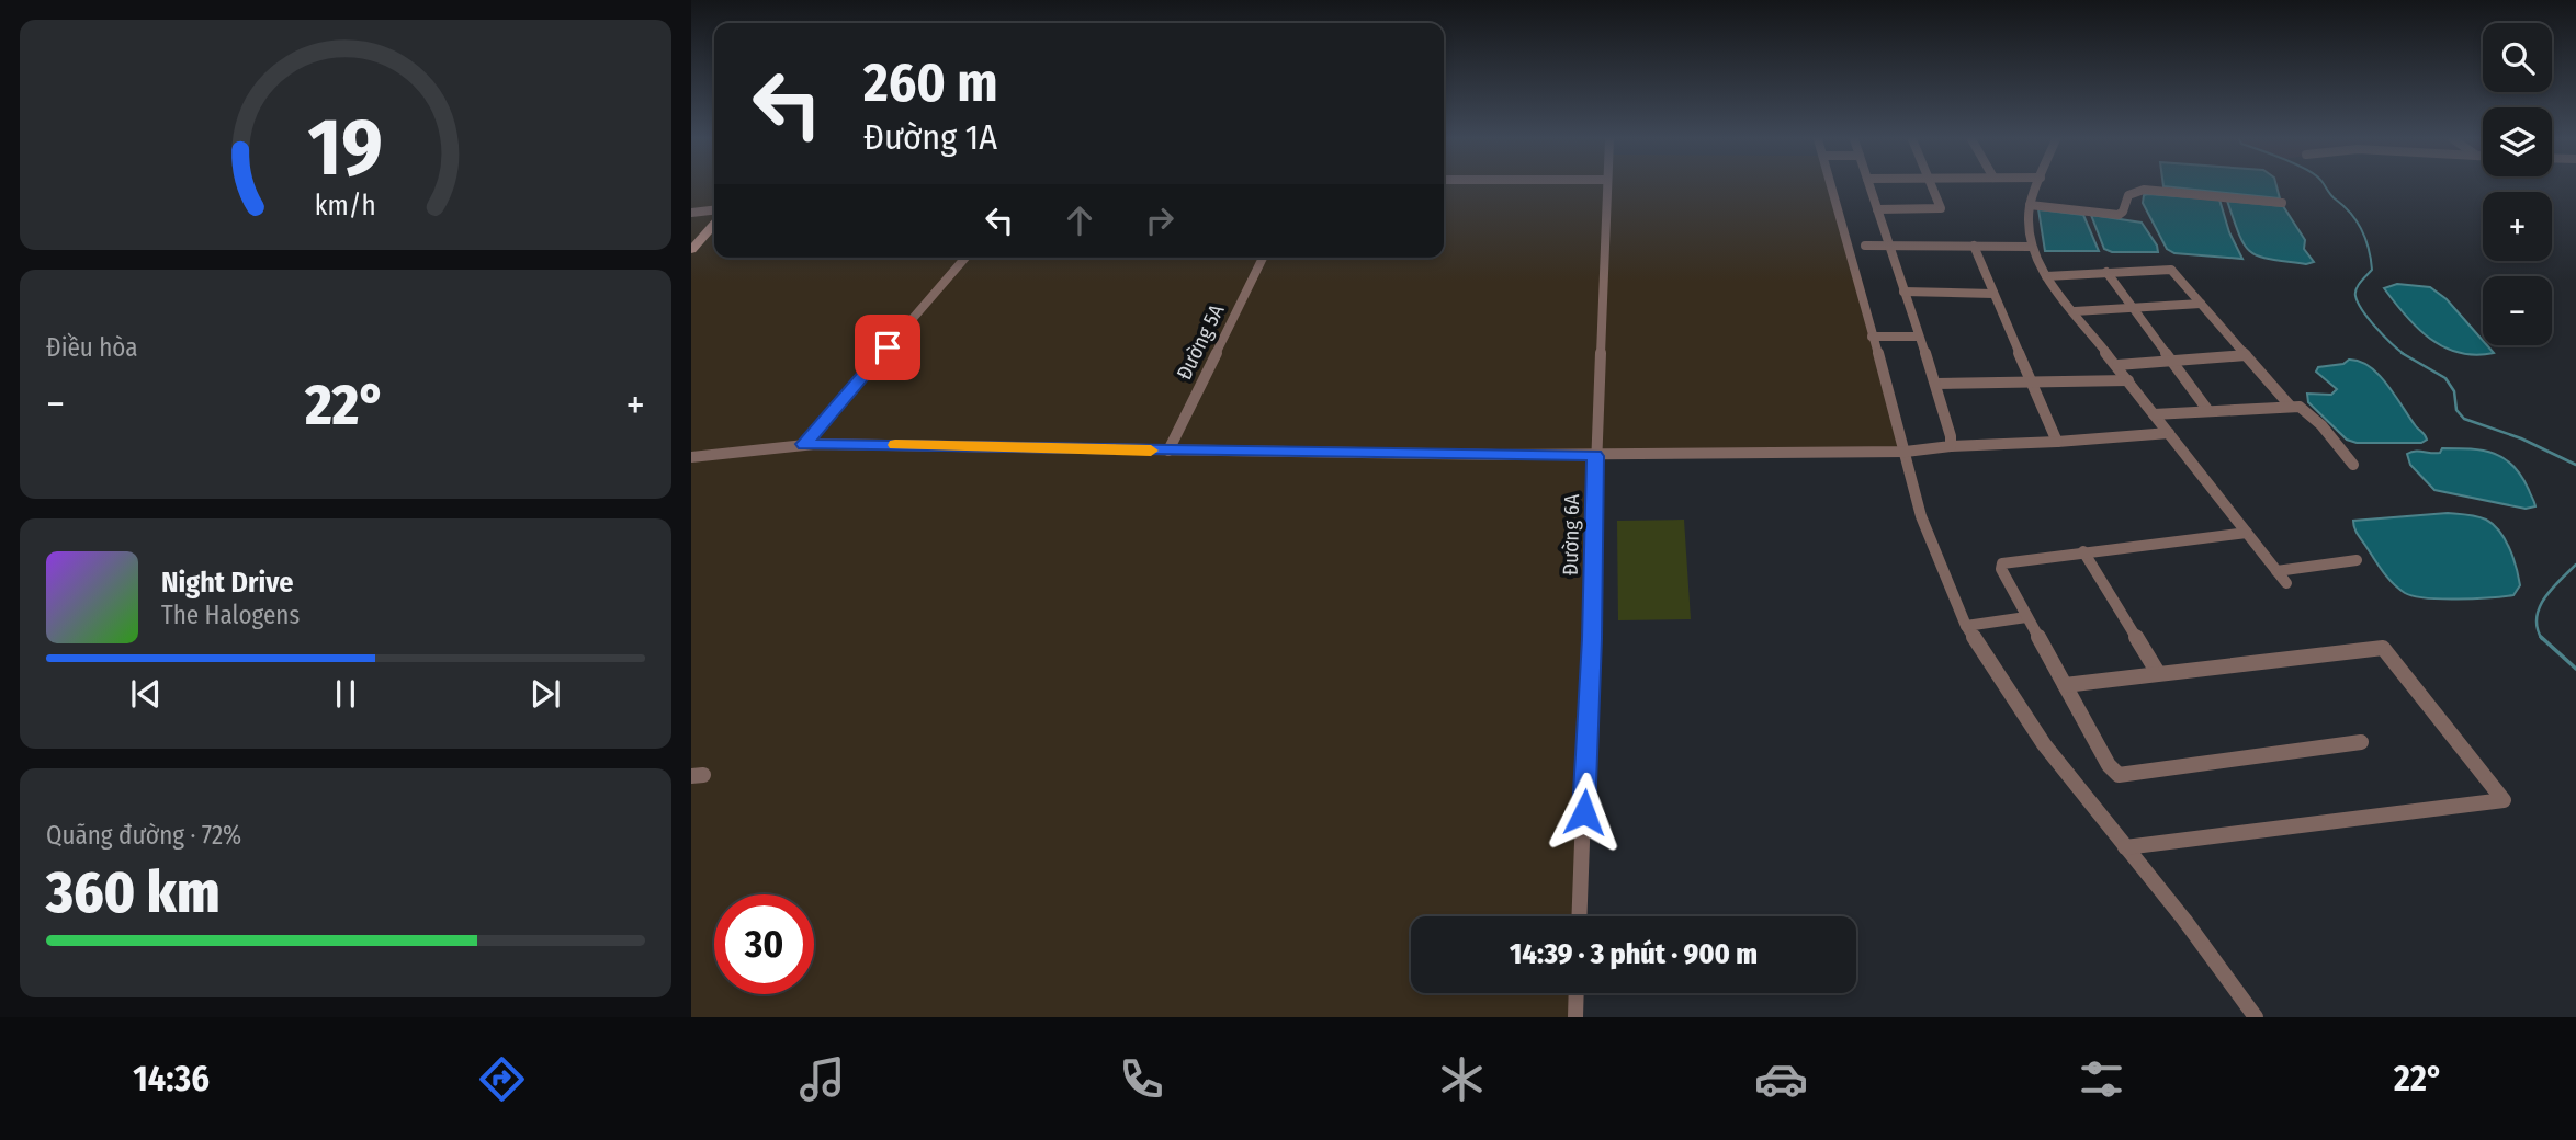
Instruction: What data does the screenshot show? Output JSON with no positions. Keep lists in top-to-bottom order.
{
  "streets": {
    "street": ["Đường 5A", "Đường 6A"]
  },
  "page": {
    "map_buttons": ["+", "−"],
    "turn": ["260 m", "Đường 1A"],
    "tile": [
      "Điều hòa",
      ["Quãng đường · 72%", "360 km"]
    ],
    "heat": ["−", "22°", "+"],
    "song": ["Night Drive", "The Halogens"],
    "limit": "30",
    "trip": "14:39 · 3 phút · 900 m",
    "tabs": ["14:36", "22°"],
    "gauge": ["19", "km/h"]
  }
}
